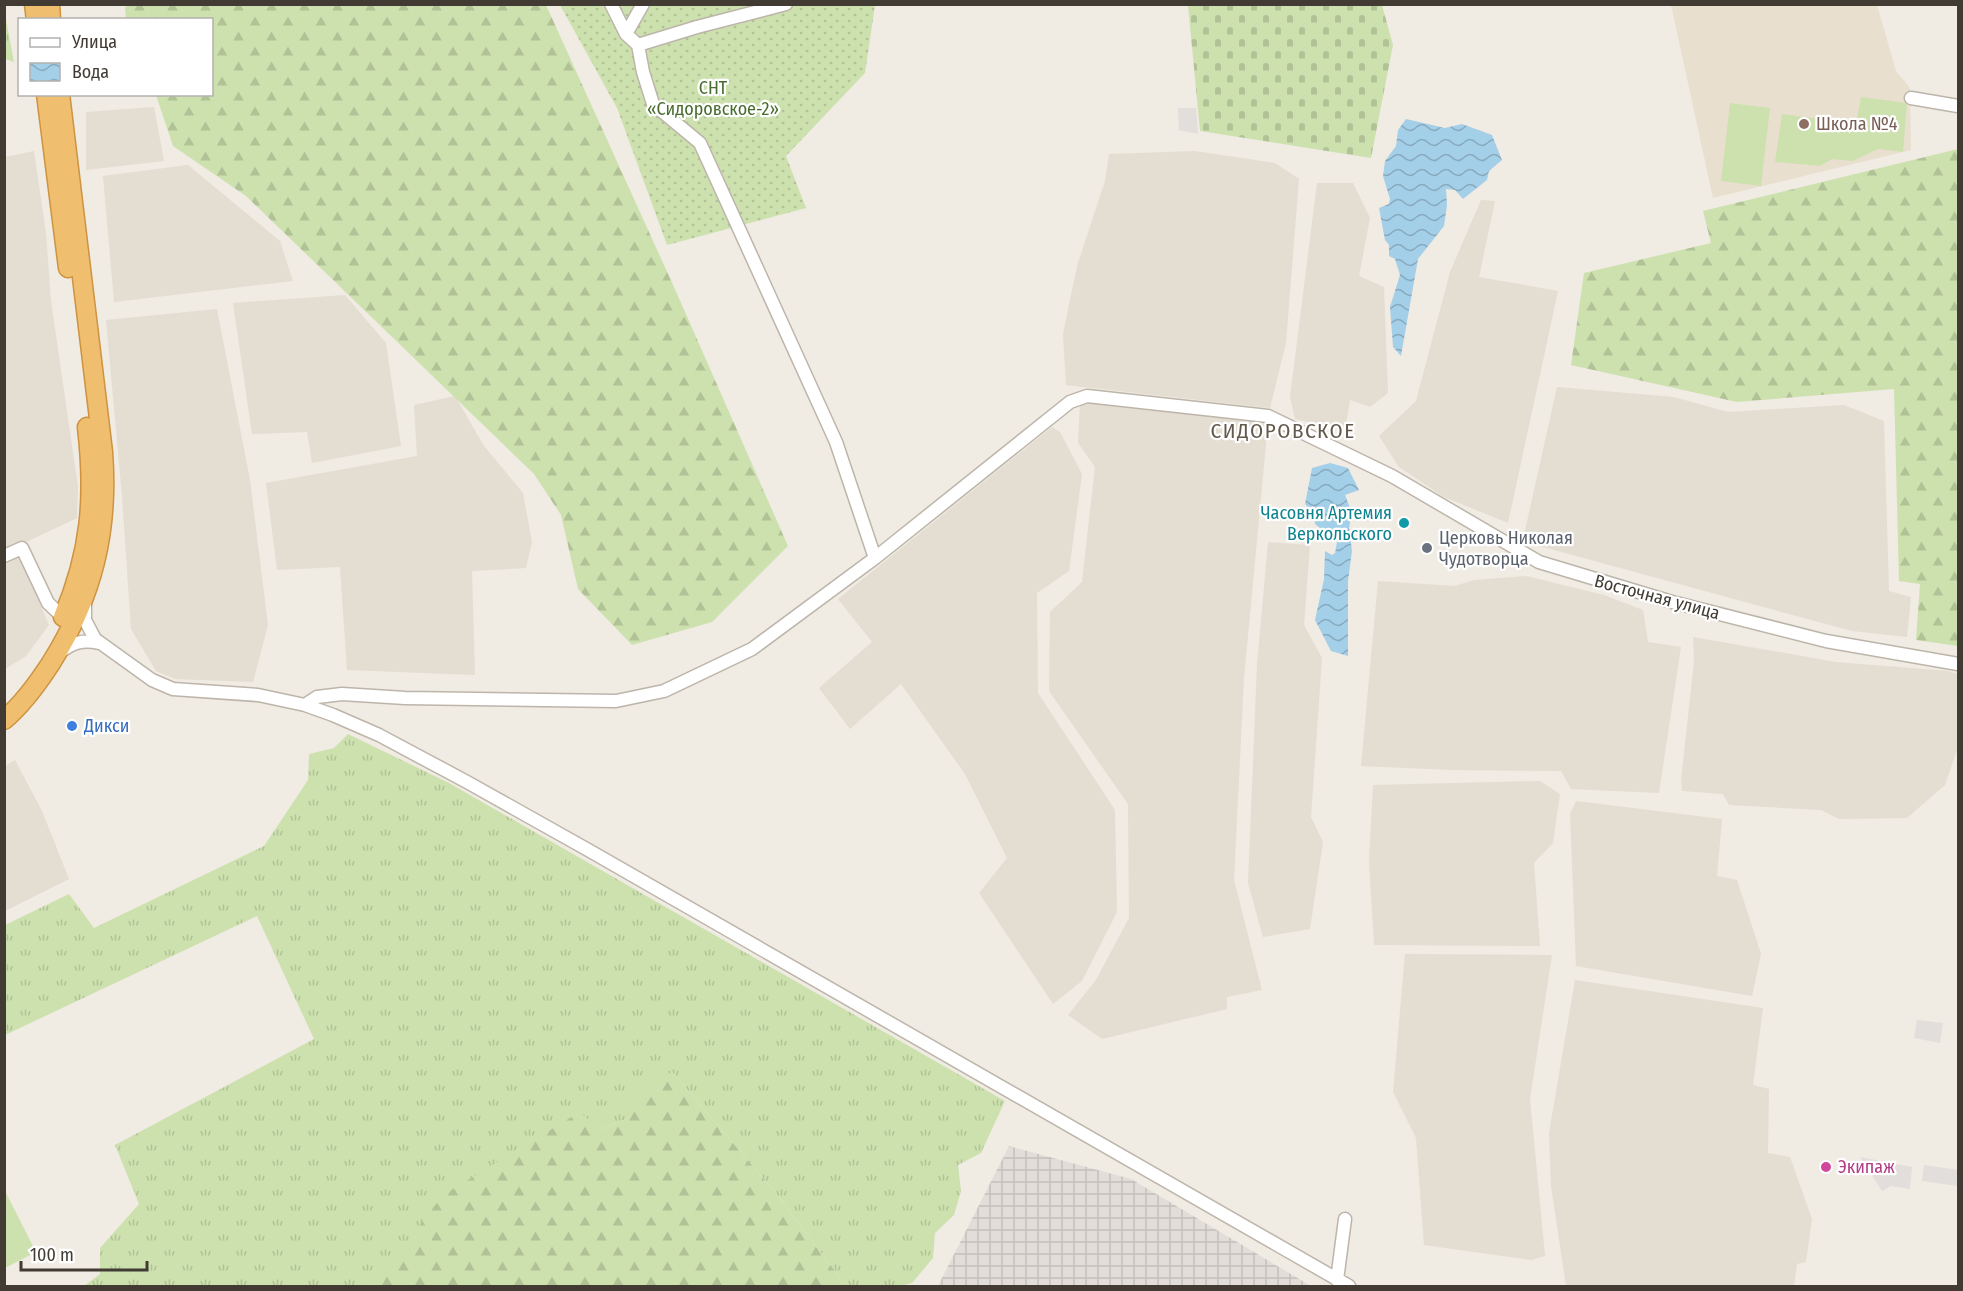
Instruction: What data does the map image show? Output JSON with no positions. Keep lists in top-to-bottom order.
{
  "streets": {
    "street": ["Восточная улица"]
  },
  "districts": ["СИДОРОВСКОЕ"],
  "parks": ["СНТ «Сидоровское-2»"],
  "places": [
    "Школа №4",
    "Часовня Артемия Веркольского",
    "Церковь Николая Чудотворца",
    "Дикси",
    "Экипаж"
  ],
  "legend": ["Улица", "Вода"],
  "scale_bar": "100 m"
}
